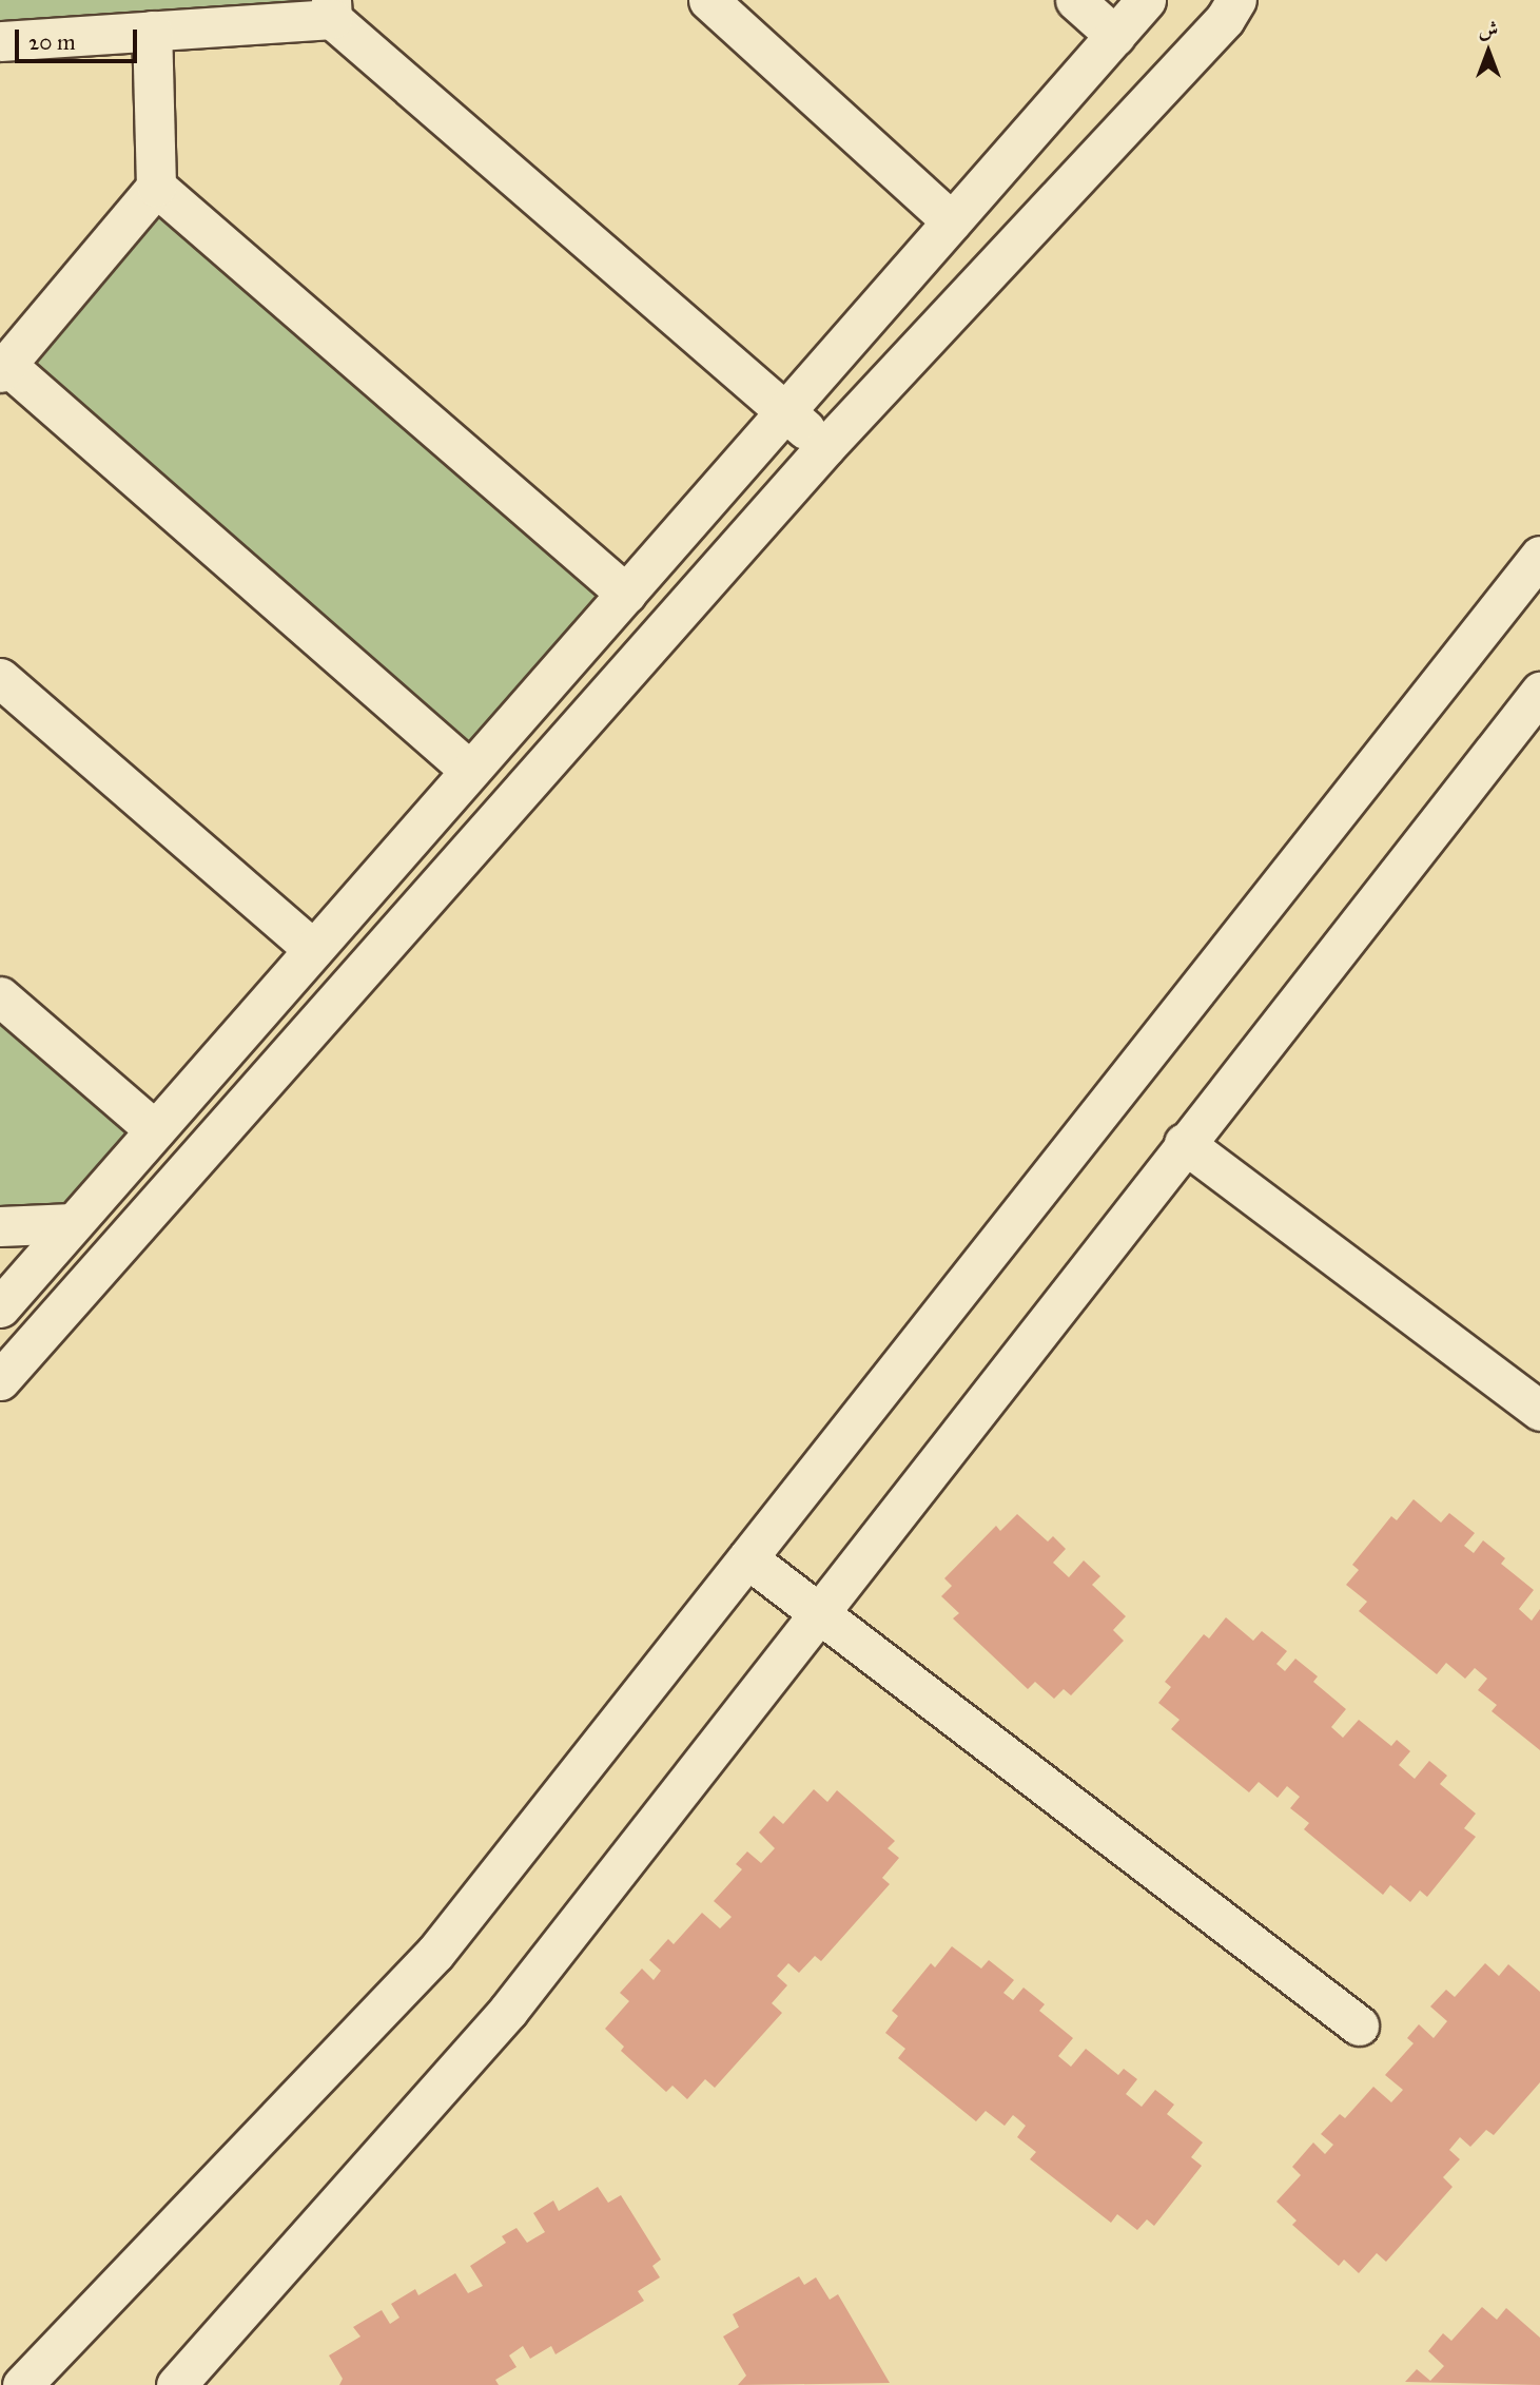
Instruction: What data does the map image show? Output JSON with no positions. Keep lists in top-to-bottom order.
{
  "scale_bar": "20 m",
  "north": "top"
}
